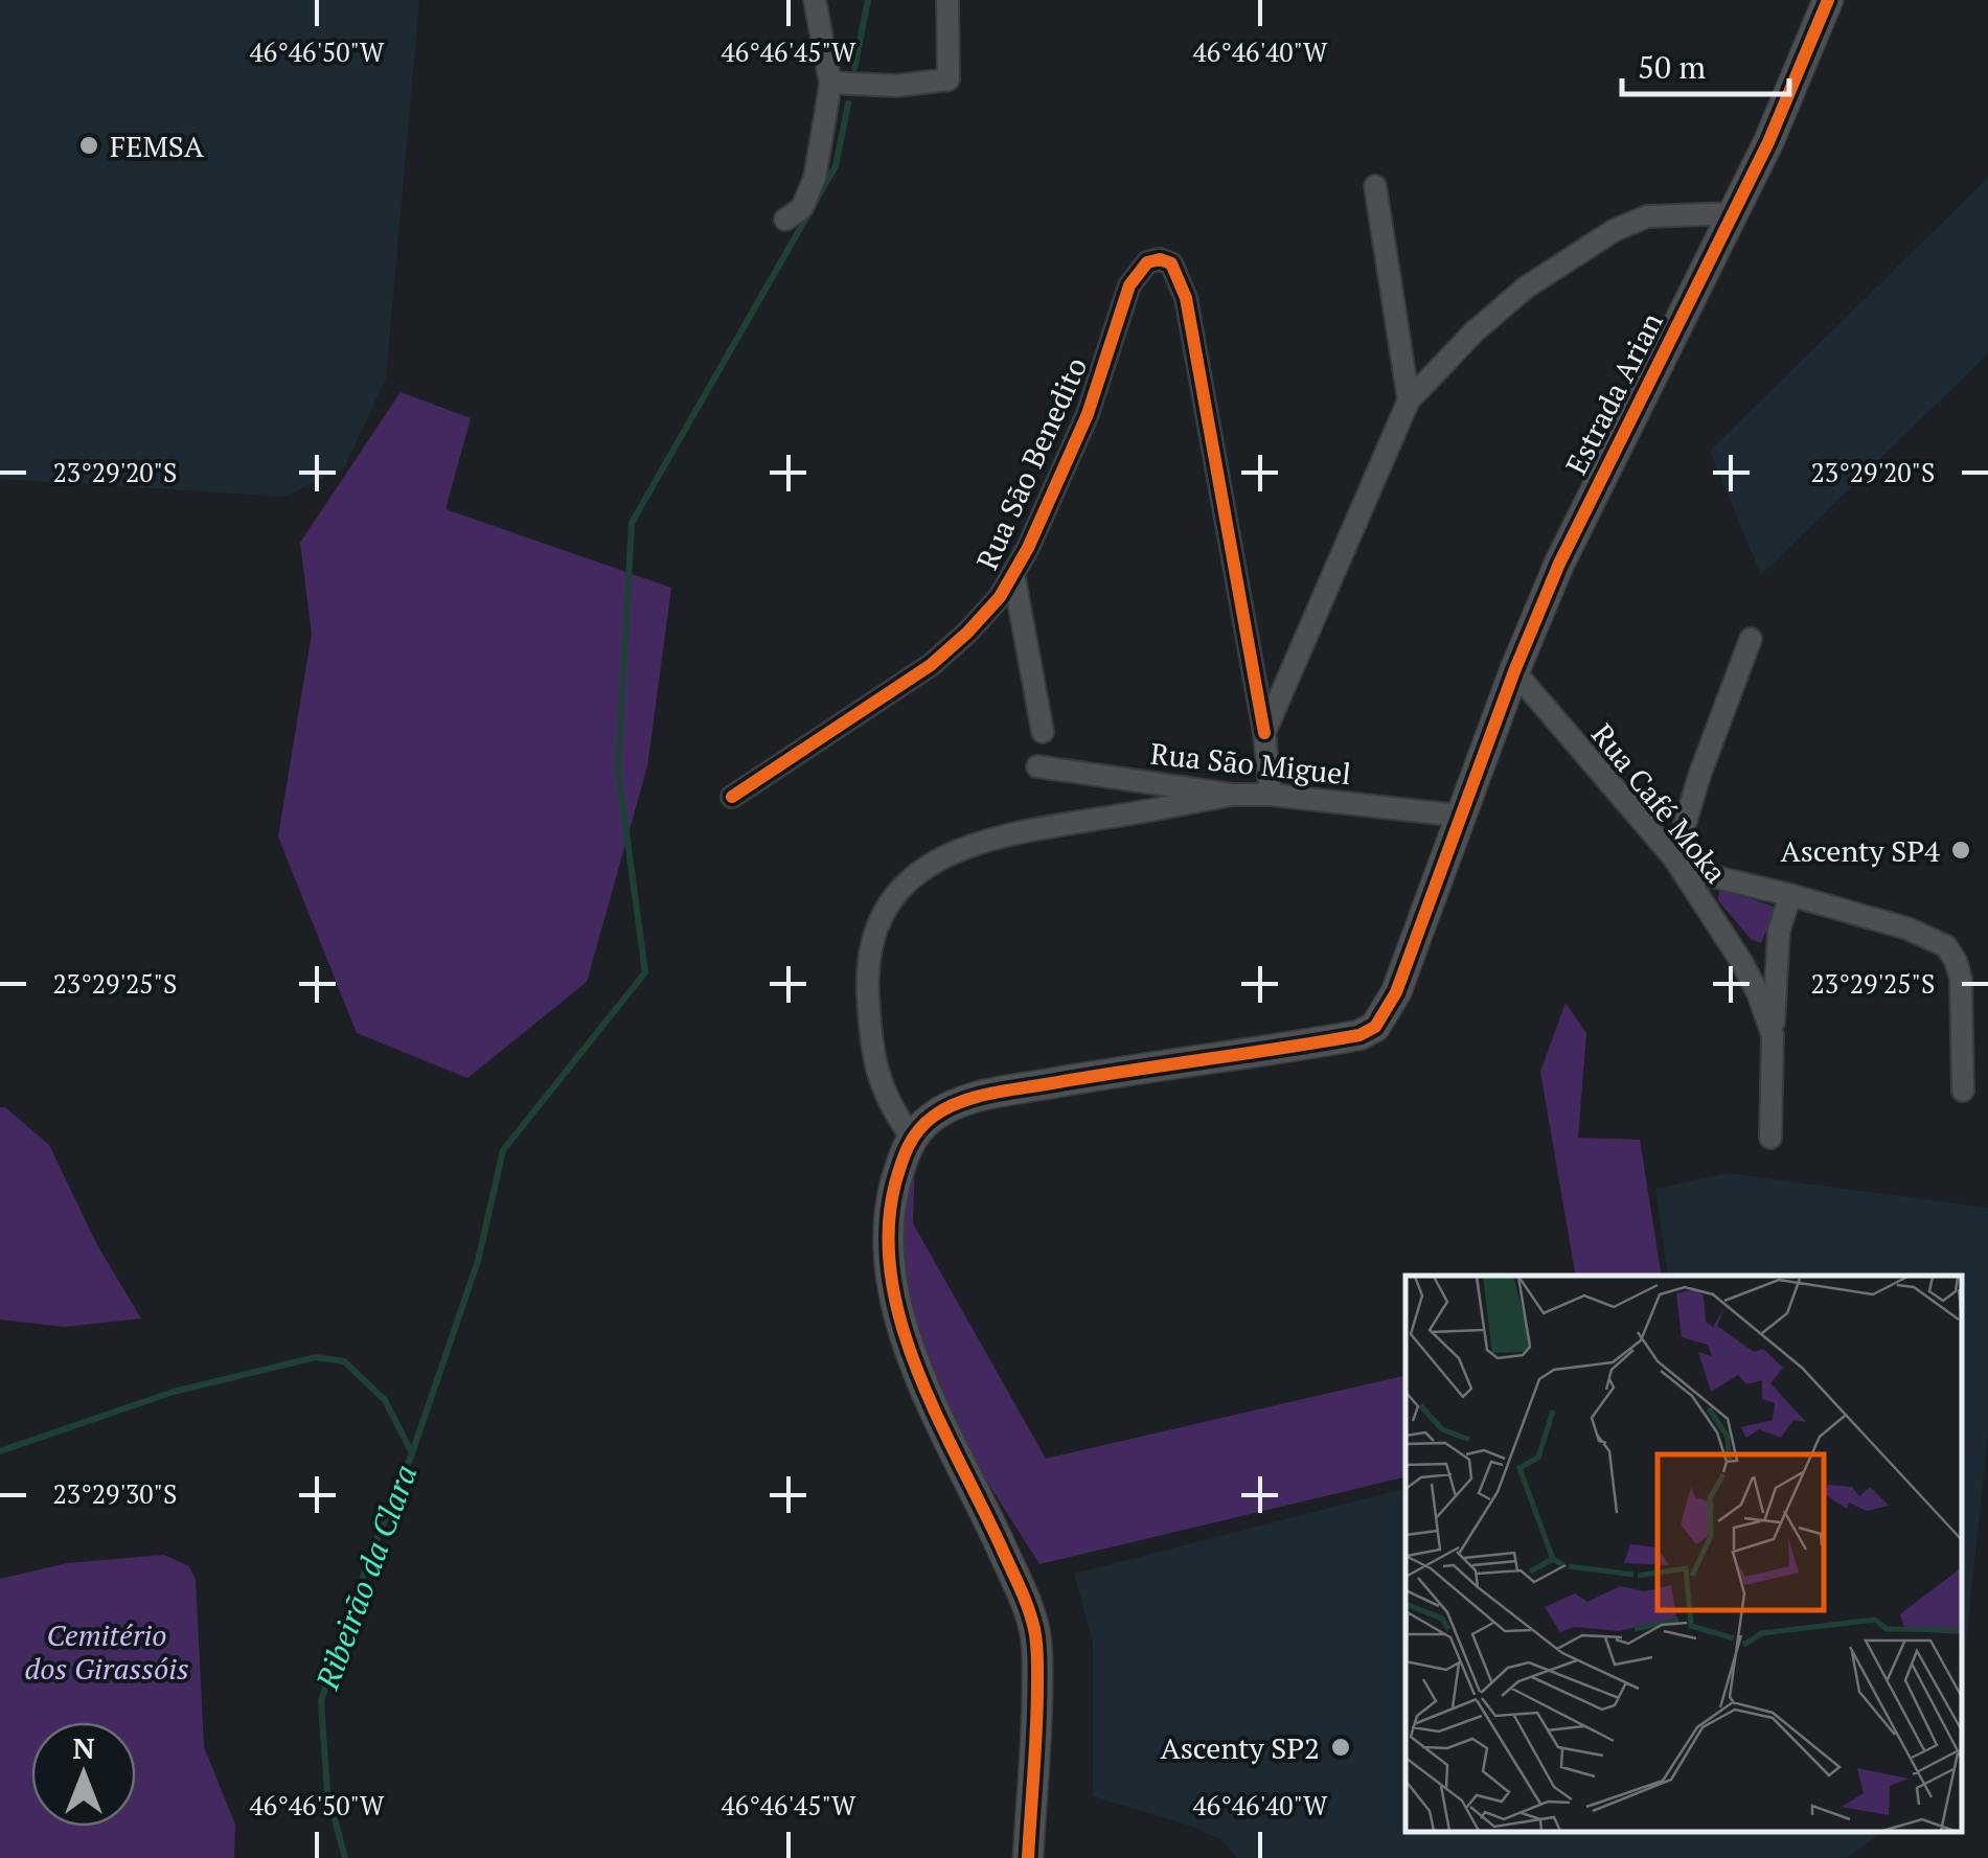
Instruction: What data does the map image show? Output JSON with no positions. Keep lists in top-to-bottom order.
{
  "streets": {
    "street": [
      "Estrada Arian",
      "Rua São Benedito",
      "Rua São Miguel",
      "Rua Café Moka"
    ]
  },
  "crossings": [
    ["Estrada Arian", "Rua São Miguel"],
    ["Estrada Arian", "Rua Café Moka"]
  ],
  "water": ["Ribeirão da Clara"],
  "parks": ["Cemitério dos Girassóis"],
  "places": ["FEMSA", "Ascenty SP4", "Ascenty SP2"],
  "scale_bar": "50 m",
  "north": "top",
  "coordinates": [
    "46°46'50\"W",
    "46°46'45\"W",
    "46°46'40\"W",
    "23°29'20\"S",
    "23°29'25\"S",
    "23°29'30\"S"
  ]
}
